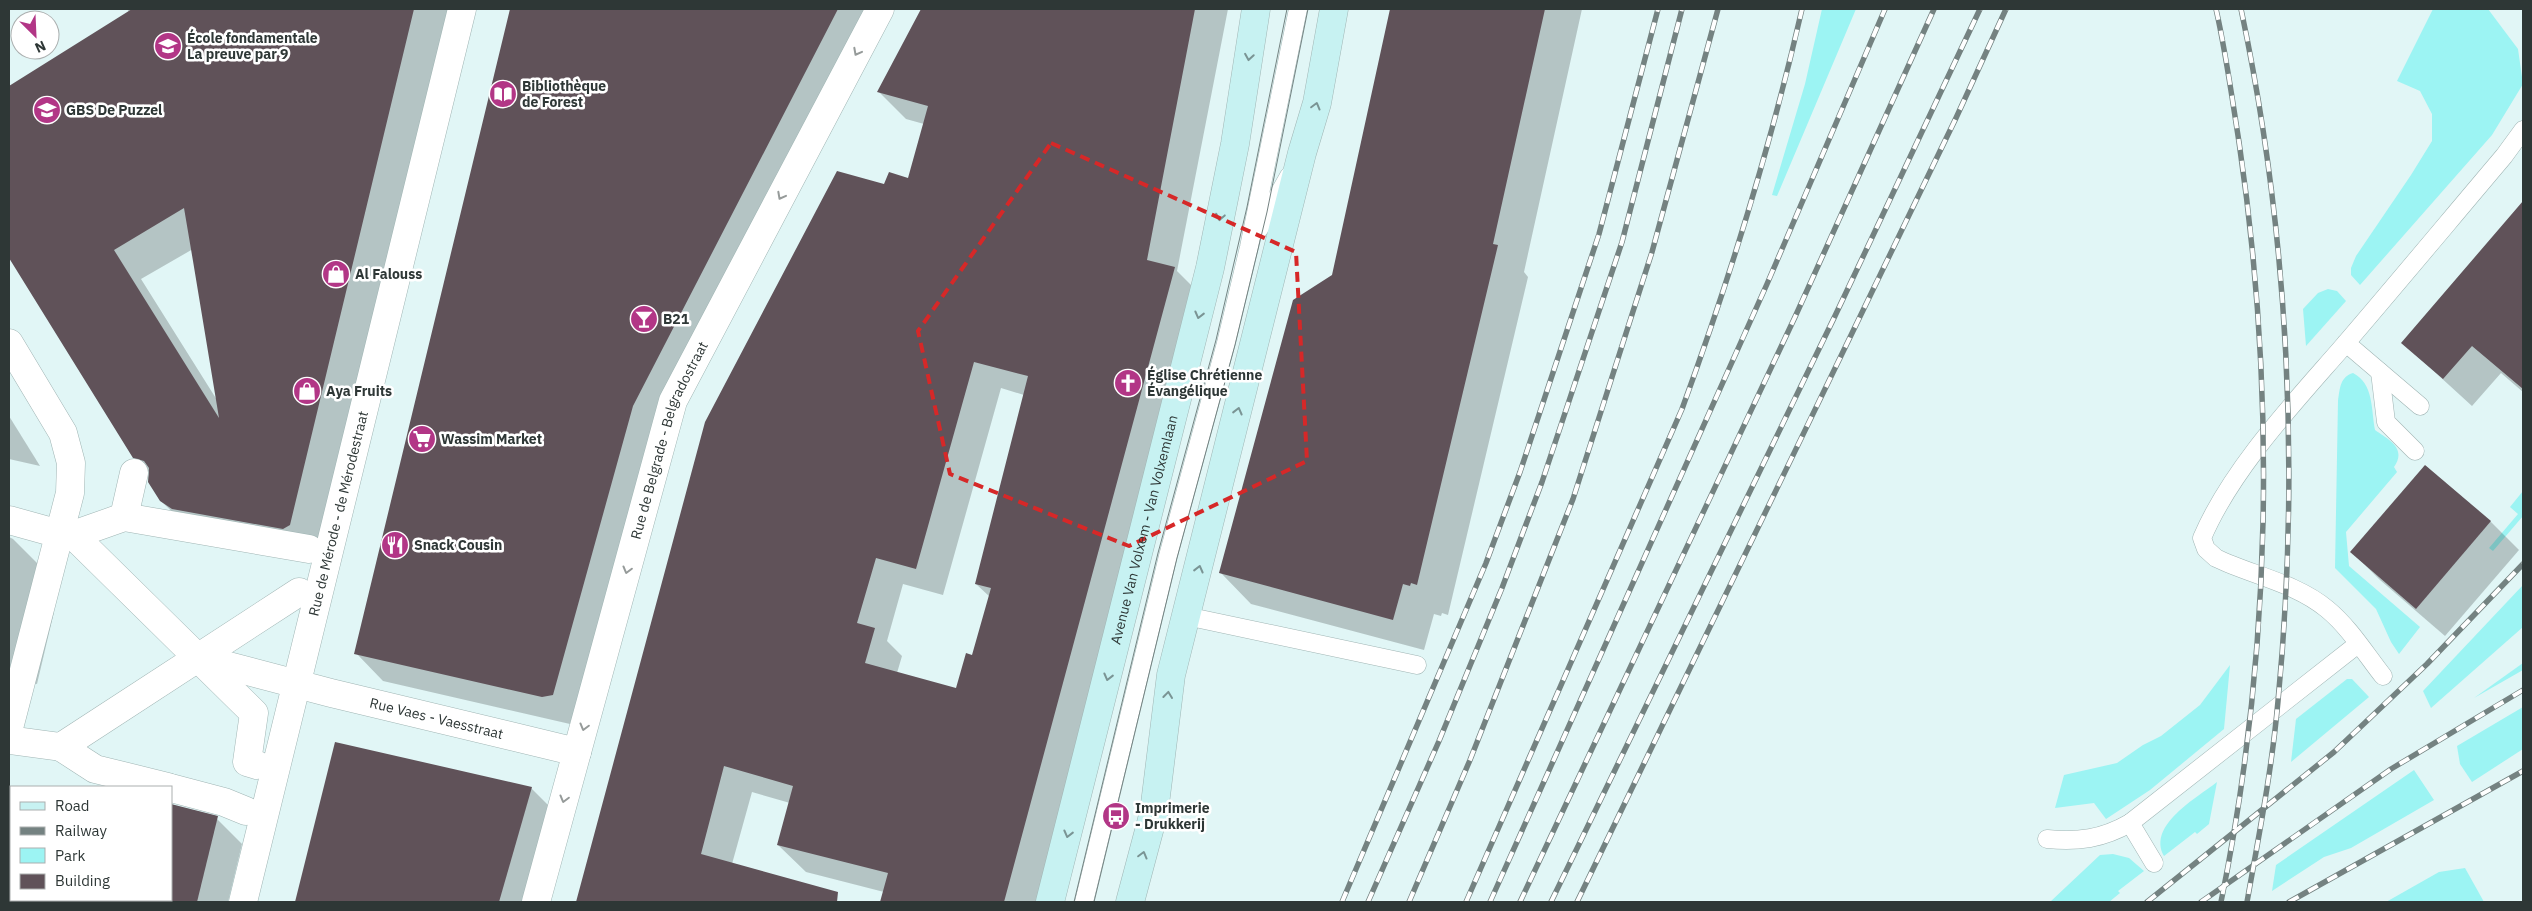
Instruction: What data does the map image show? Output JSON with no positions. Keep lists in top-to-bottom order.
{
  "streets": {
    "main road": ["Avenue Van Volxem - Van Volxemlaan"],
    "street": ["Rue de Belgrade - Belgradostraat", "Rue de Mérode - de Mérodestraat", "Rue Vaes - Vaesstraat"]
  },
  "crossings": [
    ["Rue de Belgrade - Belgradostraat", "Rue Vaes - Vaesstraat"],
    ["Rue de Mérode - de Mérodestraat", "Rue Vaes - Vaesstraat"]
  ],
  "one_way": ["Rue de Belgrade - Belgradostraat"],
  "places": {
    "school or university": ["École fondamentale La preuve par 9", "GBS De Puzzel"],
    "library": ["Bibliothèque de Forest"],
    "shop": ["Al Falouss", "Aya Fruits"],
    "bar": ["B21"],
    "church": ["Église Chrétienne Évangélique"],
    "supermarket": ["Wassim Market"],
    "restaurant": ["Snack Cousin"],
    "bus stop": ["Imprimerie - Drukkerij"]
  },
  "legend": [
    "Road",
    "Railway",
    "Park",
    "Building"
  ],
  "north": "bottom right"
}
